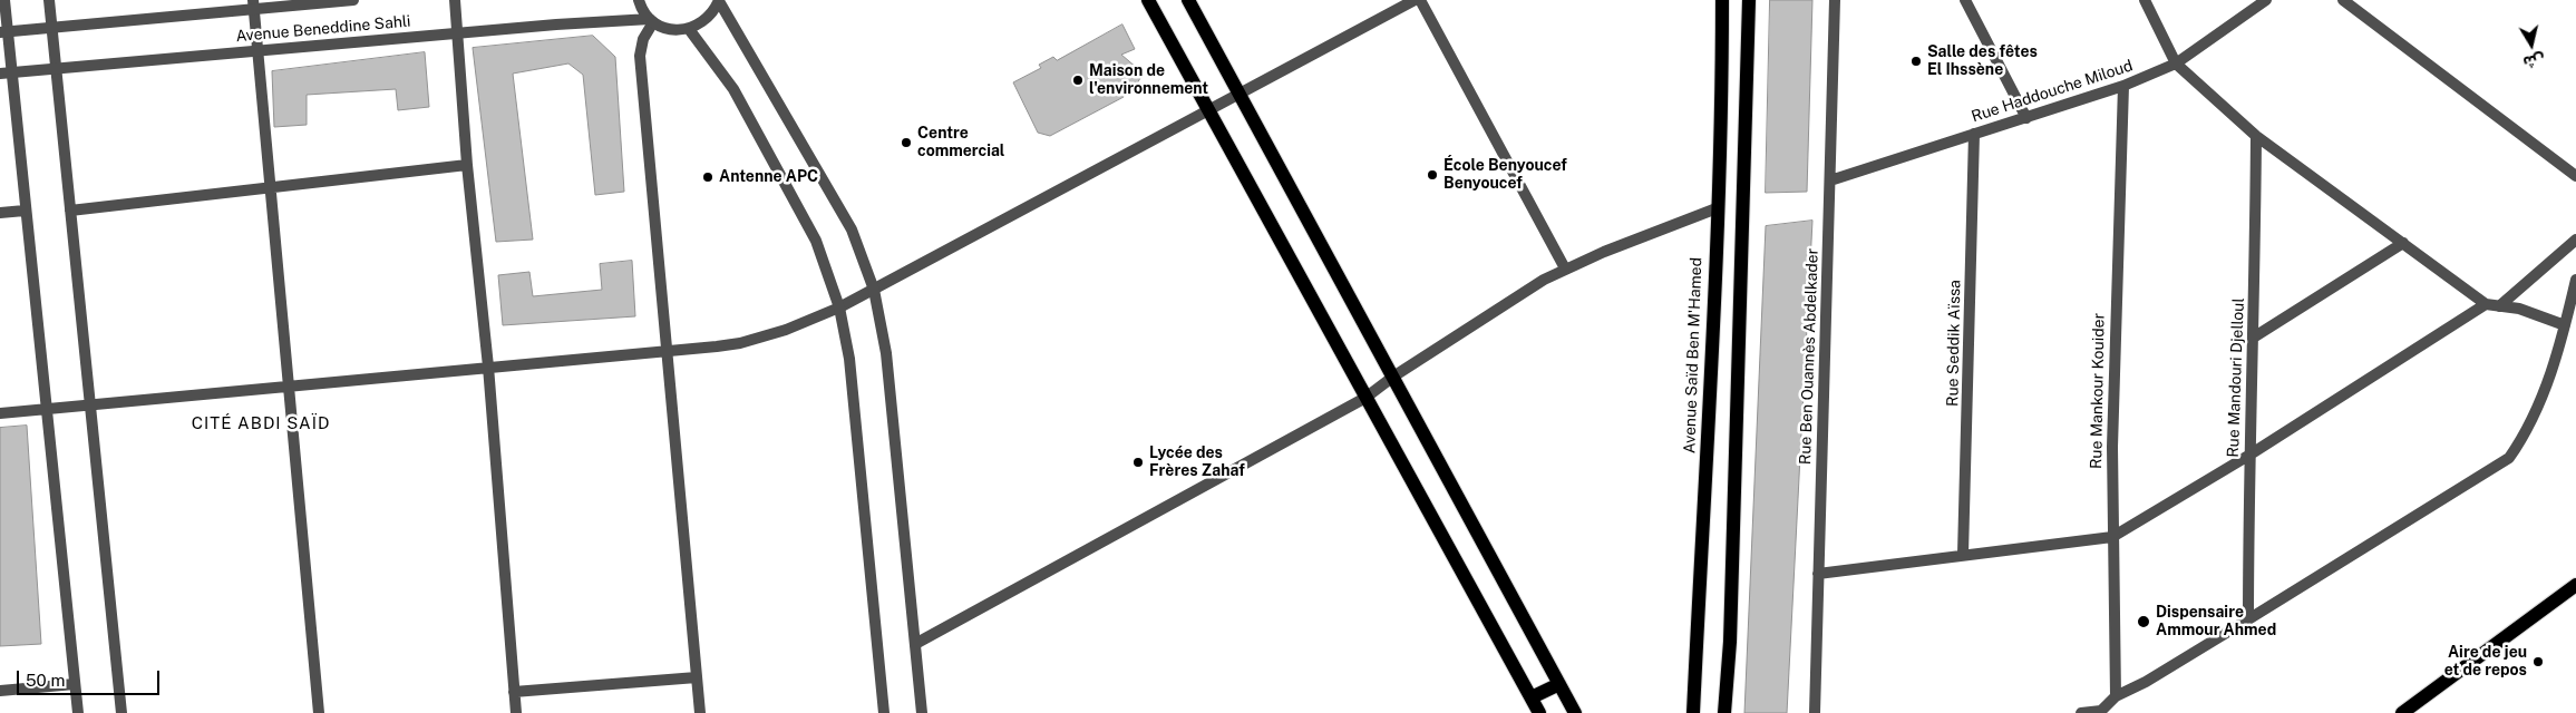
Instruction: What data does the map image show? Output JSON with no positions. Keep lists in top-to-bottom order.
{
  "streets": {
    "main road": ["Avenue Saïd Ben M'Hamed"],
    "street": [
      "Avenue Beneddine Sahli",
      "Rue Haddouche Miloud",
      "Rue Seddik Aïssa",
      "Rue Ben Ouannès Abdelkader",
      "Rue Mandouri Djelloul",
      "Rue Mankour Kouider"
    ]
  },
  "crossings": [
    ["Rue Haddouche Miloud", "Rue Seddik Aïssa"],
    ["Rue Haddouche Miloud", "Rue Ben Ouannès Abdelkader"],
    ["Rue Haddouche Miloud", "Rue Mankour Kouider"]
  ],
  "districts": ["CITÉ ABDI SAÏD"],
  "places": [
    "Salle des fêtes El Ihssène",
    "Maison de l'environnement",
    "Centre commercial",
    "École Benyoucef Benyoucef",
    "Antenne APC",
    "Lycée des Frères Zahaf",
    "Dispensaire Ammour Ahmed",
    "Aire de jeu et de repos"
  ],
  "scale_bar": "50 m",
  "north": "bottom"
}
